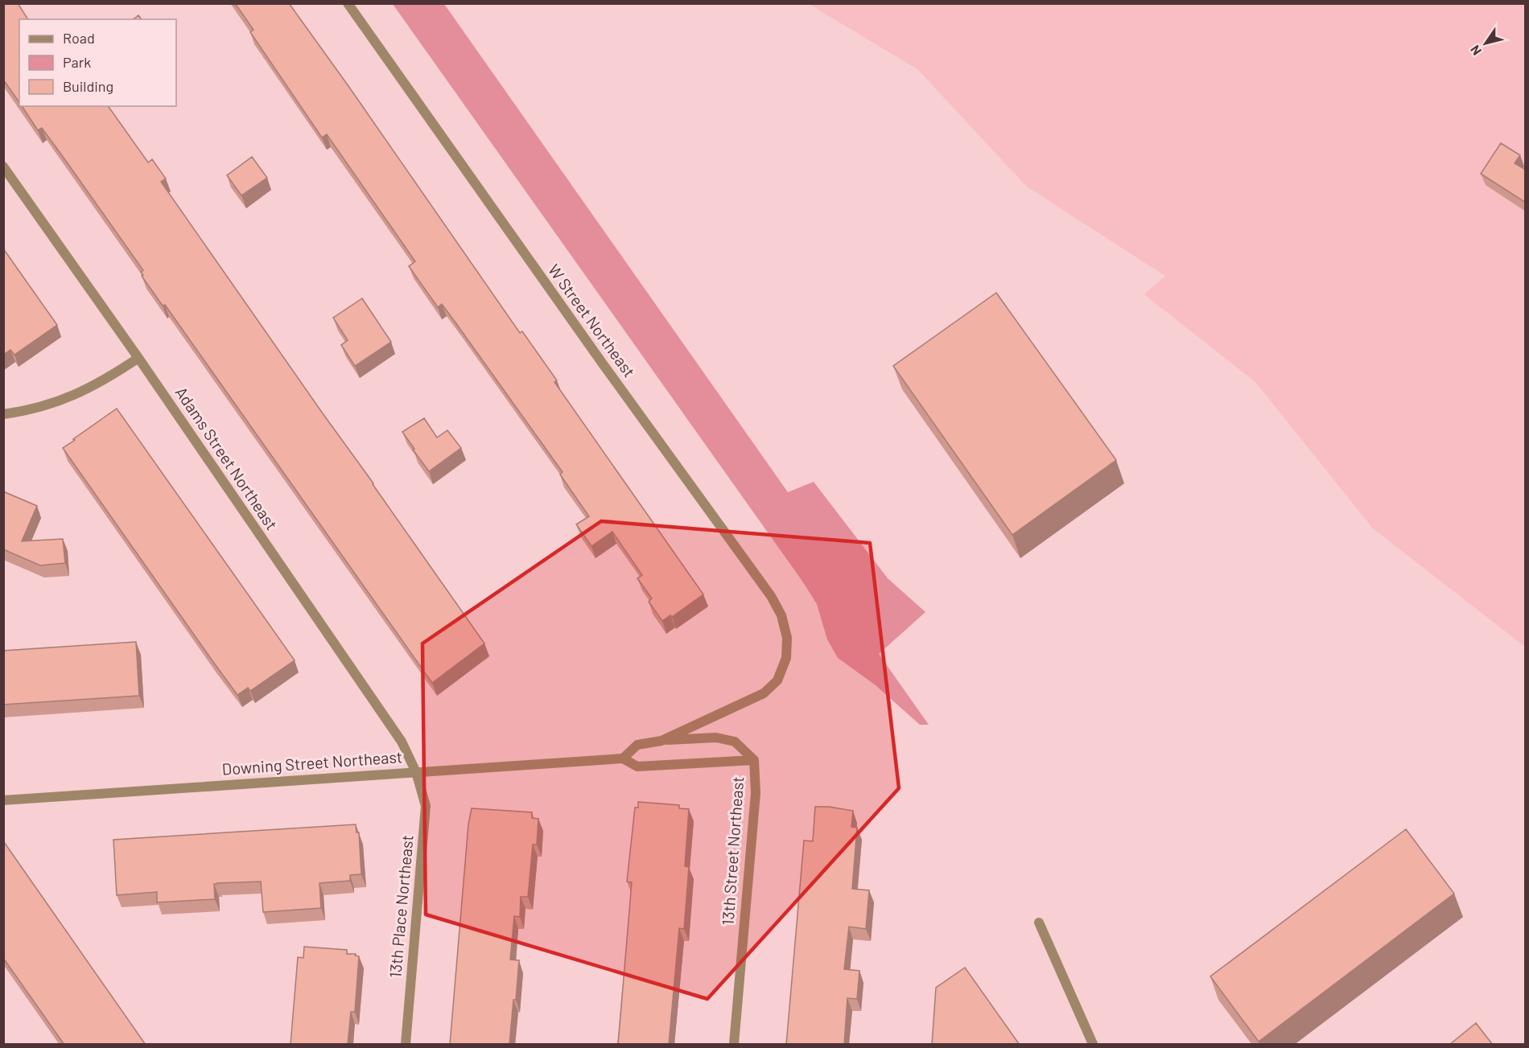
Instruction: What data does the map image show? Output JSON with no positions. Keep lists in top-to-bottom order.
{
  "streets": {
    "street": [
      "W Street Northeast",
      "Adams Street Northeast",
      "Downing Street Northeast",
      "13th Street Northeast",
      "13th Place Northeast"
    ]
  },
  "crossings": [
    ["W Street Northeast", "13th Street Northeast"],
    ["Adams Street Northeast", "Downing Street Northeast"],
    ["Adams Street Northeast", "13th Place Northeast"],
    ["Downing Street Northeast", "13th Street Northeast"],
    ["Downing Street Northeast", "13th Place Northeast"]
  ],
  "legend": ["Road", "Park", "Building"],
  "north": "bottom left"
}
